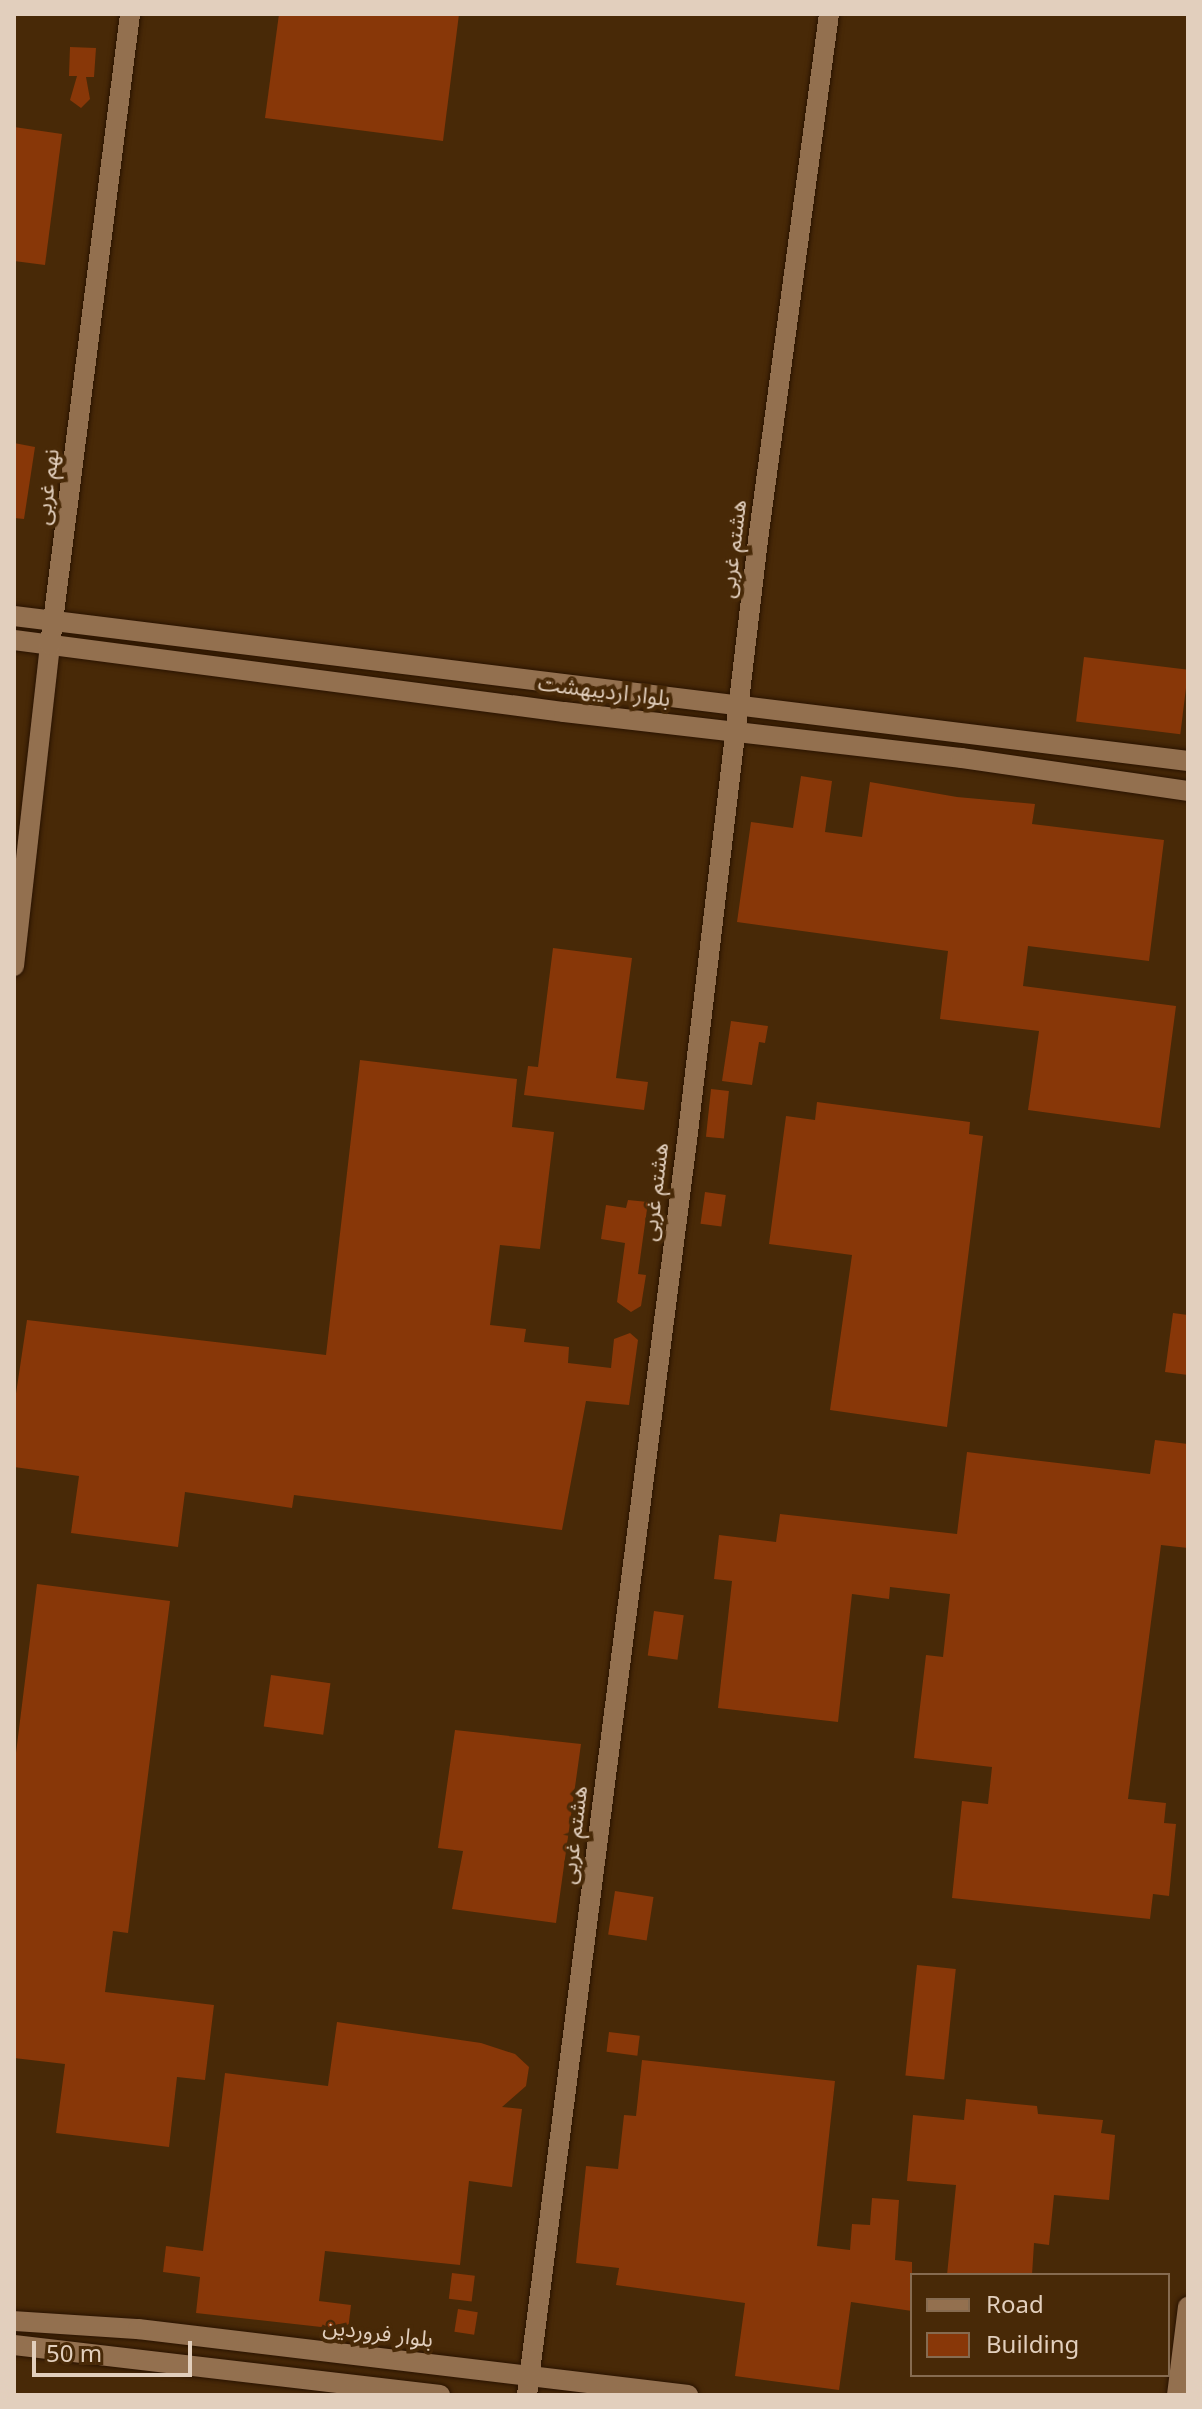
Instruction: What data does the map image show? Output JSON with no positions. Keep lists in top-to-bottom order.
{
  "streets": {
    "street": [
      "نهم غربی",
      "هشتم غربی",
      "بلوار اردیبهشت",
      "بلوار فروردین"
    ]
  },
  "crossings": [
    ["نهم غربی", "بلوار اردیبهشت"],
    ["هشتم غربی", "بلوار اردیبهشت"],
    ["هشتم غربی", "بلوار فروردین"]
  ],
  "legend": ["Road", "Building"],
  "scale_bar": "50 m"
}
